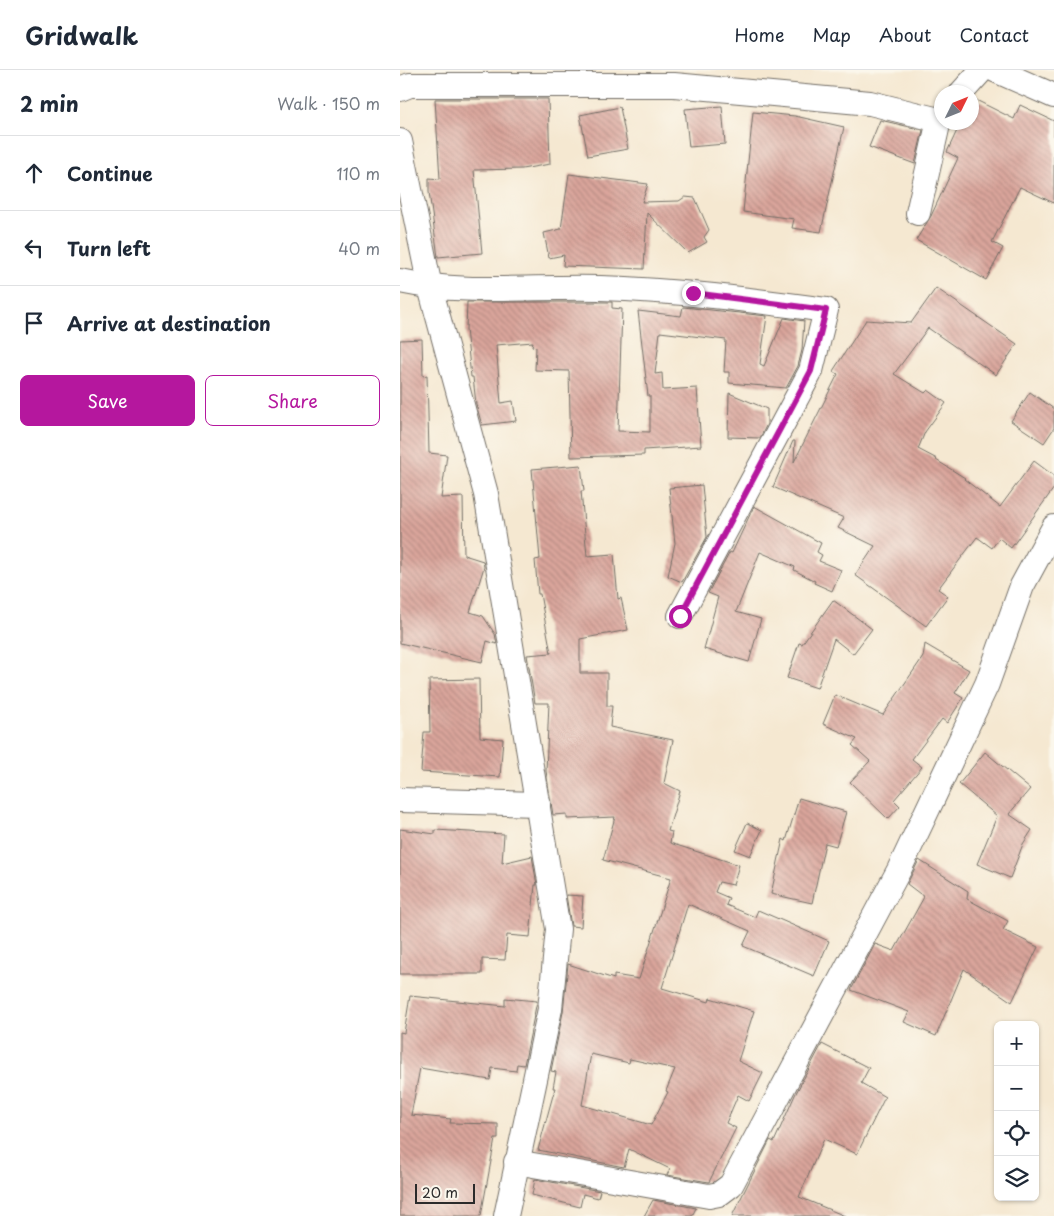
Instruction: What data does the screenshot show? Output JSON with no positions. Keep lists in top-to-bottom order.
{
  "scale_bar": "20 m",
  "north": "top right",
  "page": {
    "header": "Gridwalk",
    "nav": [
      "Home",
      "Map",
      "About",
      "Contact"
    ],
    "heading": ["2 min", "Walk · 150 m"],
    "list": [
      ["Continue", "110 m"],
      ["Turn left", "40 m"],
      "Arrive at destination"
    ],
    "buttons": ["Save", "Share"],
    "map_buttons": ["+", "−"],
    "scale": "20 m"
  }
}
